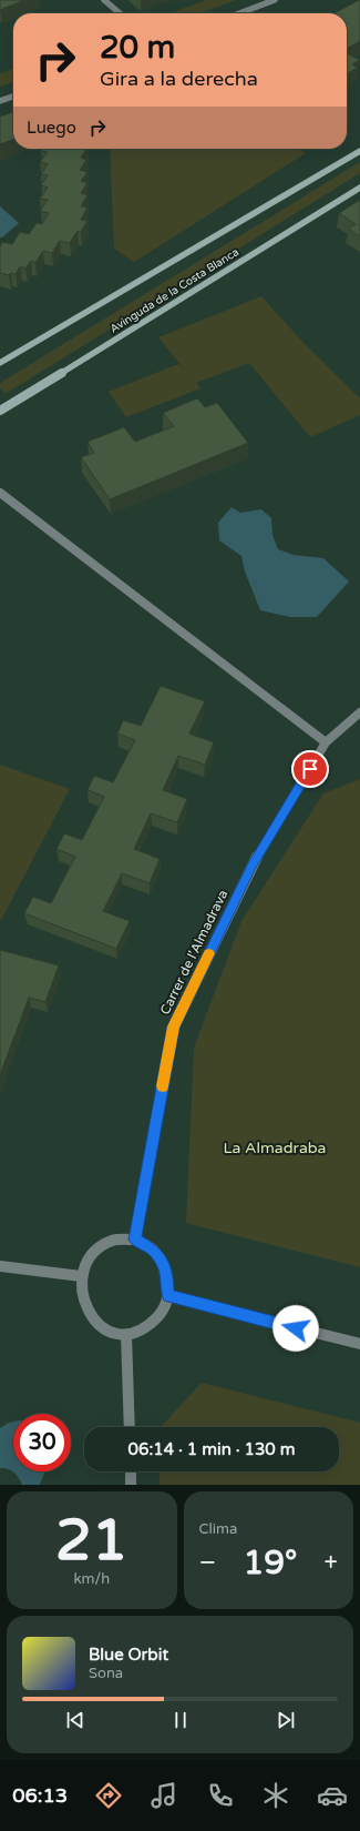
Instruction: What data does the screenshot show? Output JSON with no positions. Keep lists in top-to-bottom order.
{
  "streets": {
    "street": ["Avinguda de la Costa Blanca", "Carrer de l'Almadrava"]
  },
  "parks": ["La Almadraba"],
  "page": {
    "turn": ["20 m", "Gira a la derecha"],
    "then": "Luego",
    "limit": "30",
    "trip": "06:14 · 1 min · 130 m",
    "tile": [
      ["21", "km/h"],
      "Clima"
    ],
    "heat": ["−", "19°", "+"],
    "song": ["Blue Orbit", "Sona"],
    "tabs": "06:13"
  }
}
